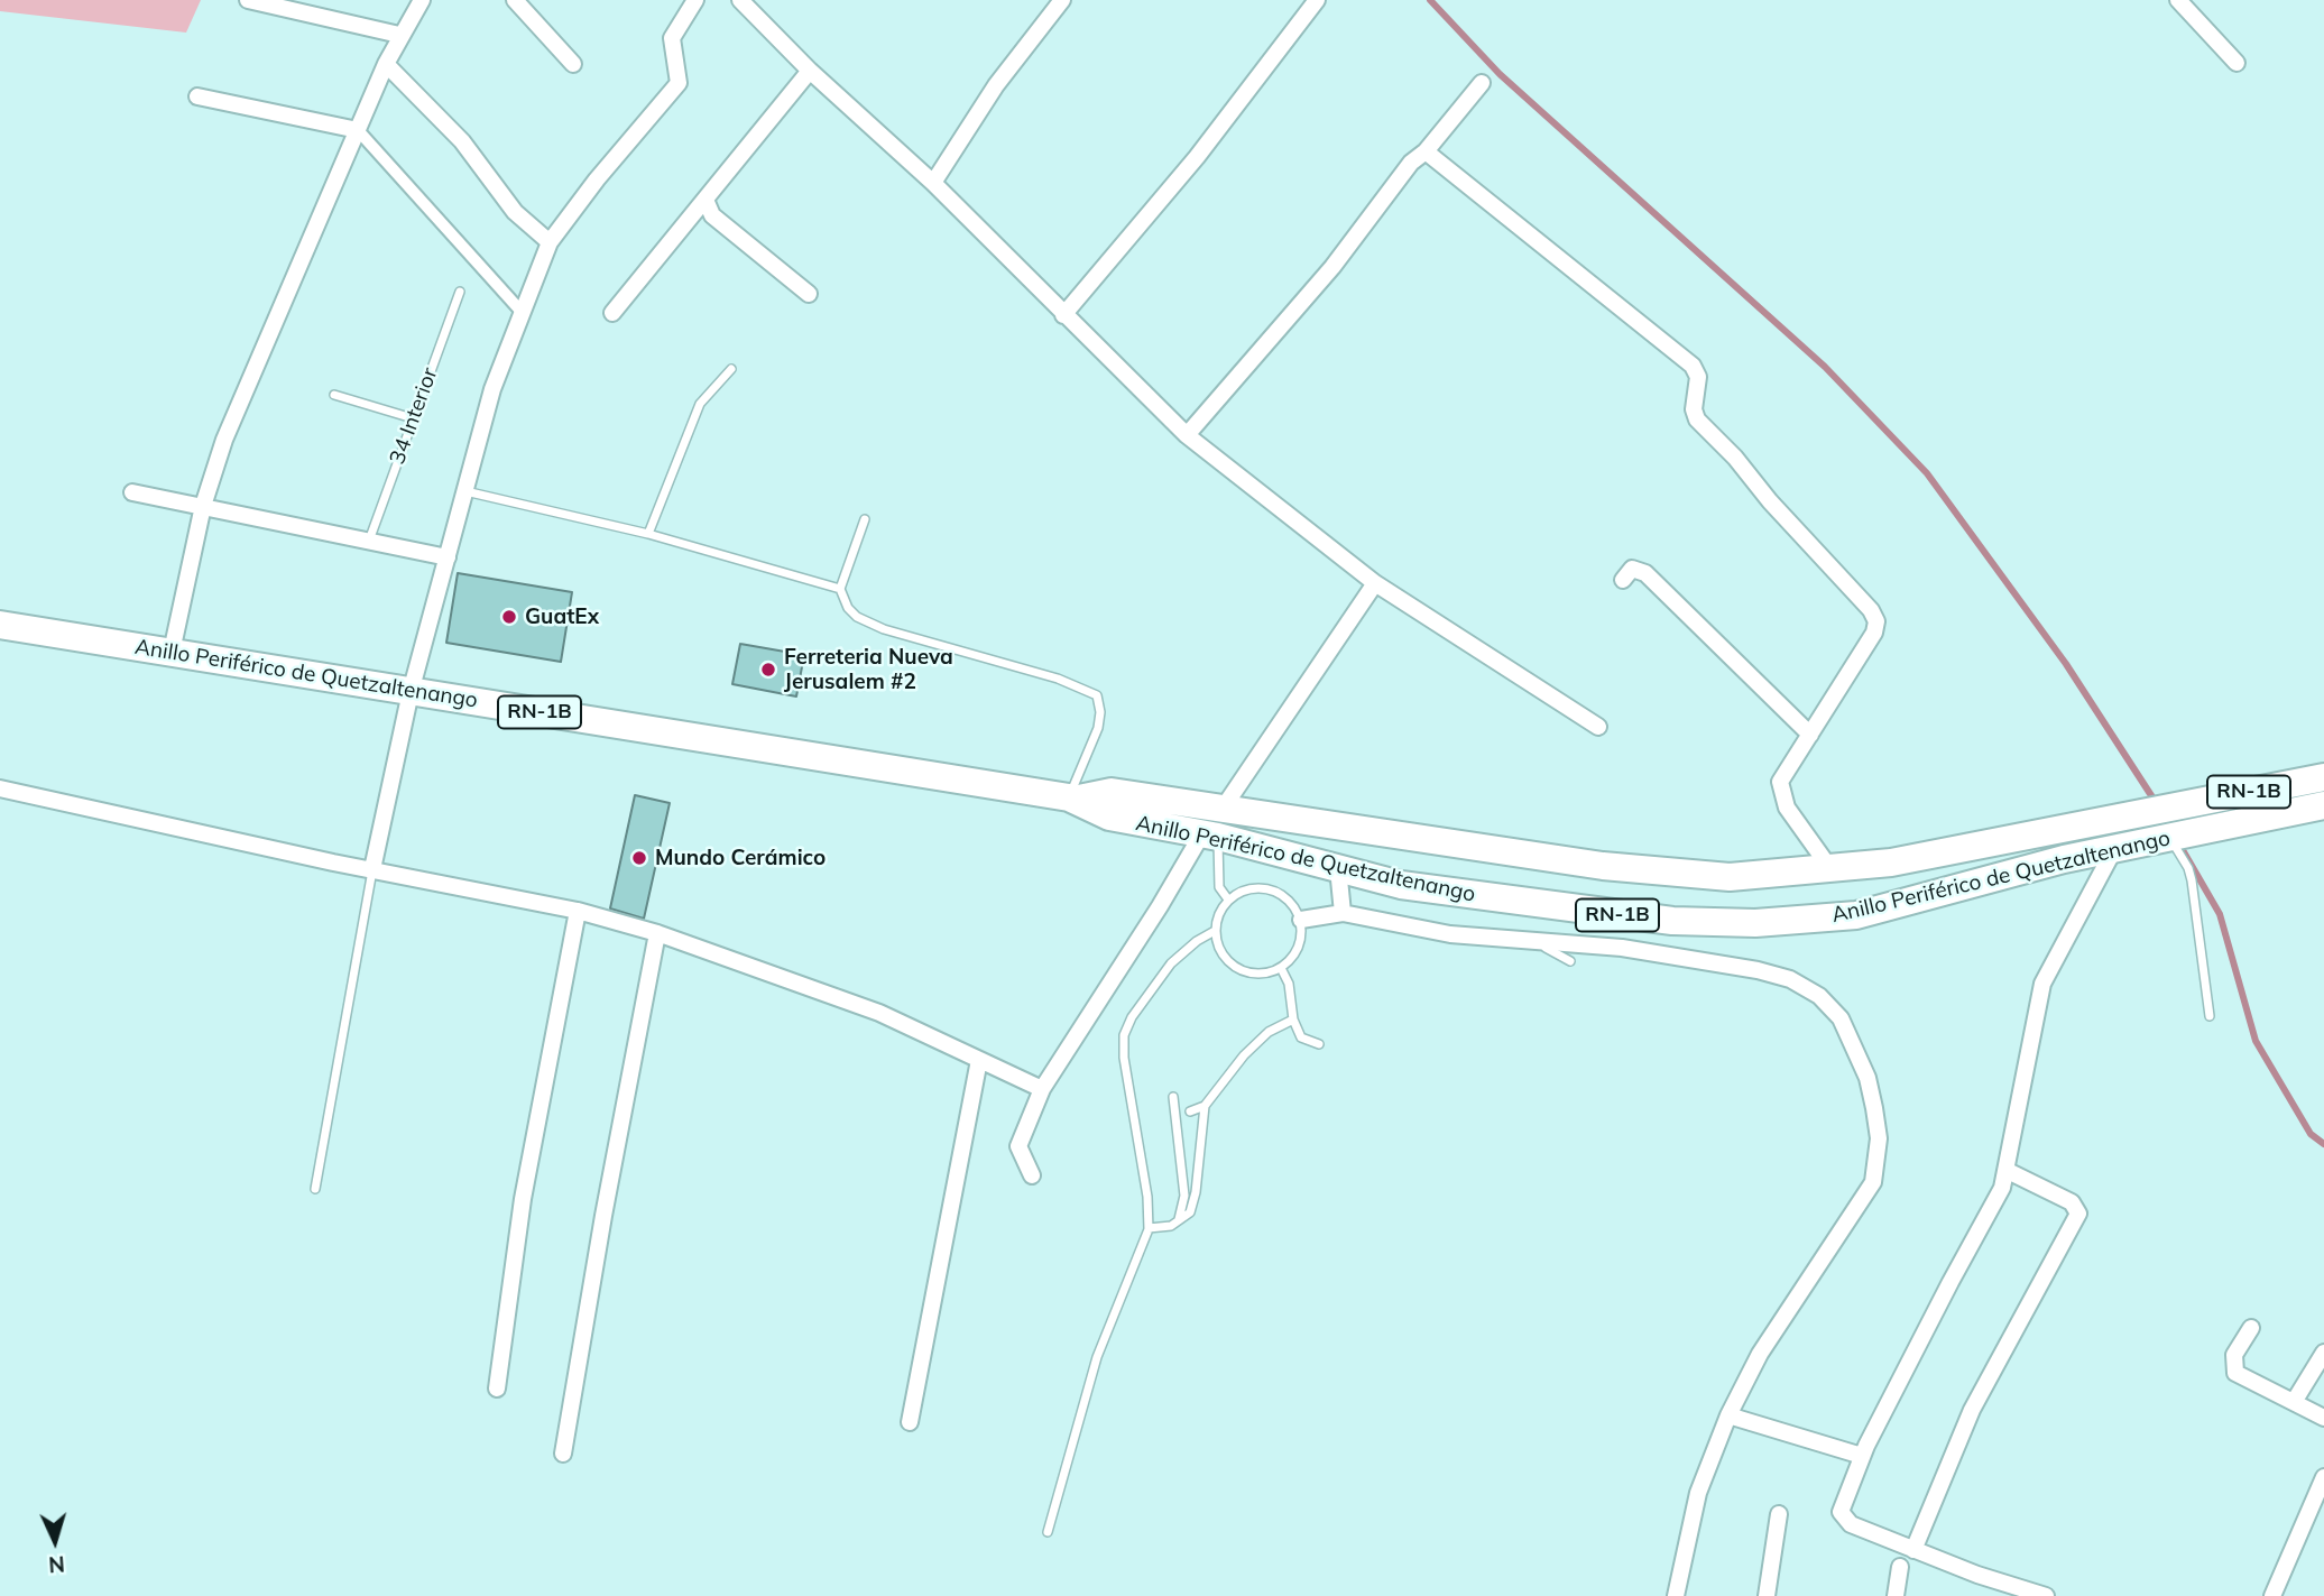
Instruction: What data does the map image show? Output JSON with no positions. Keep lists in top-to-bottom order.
{
  "streets": {
    "highway": ["Anillo Periférico de Quetzaltenango", "RN-1B"],
    "lane": ["34 Interior"]
  },
  "places": ["GuatEx", "Ferreteria Nueva Jerusalem #2", "Mundo Cerámico"],
  "north": "bottom"
}
